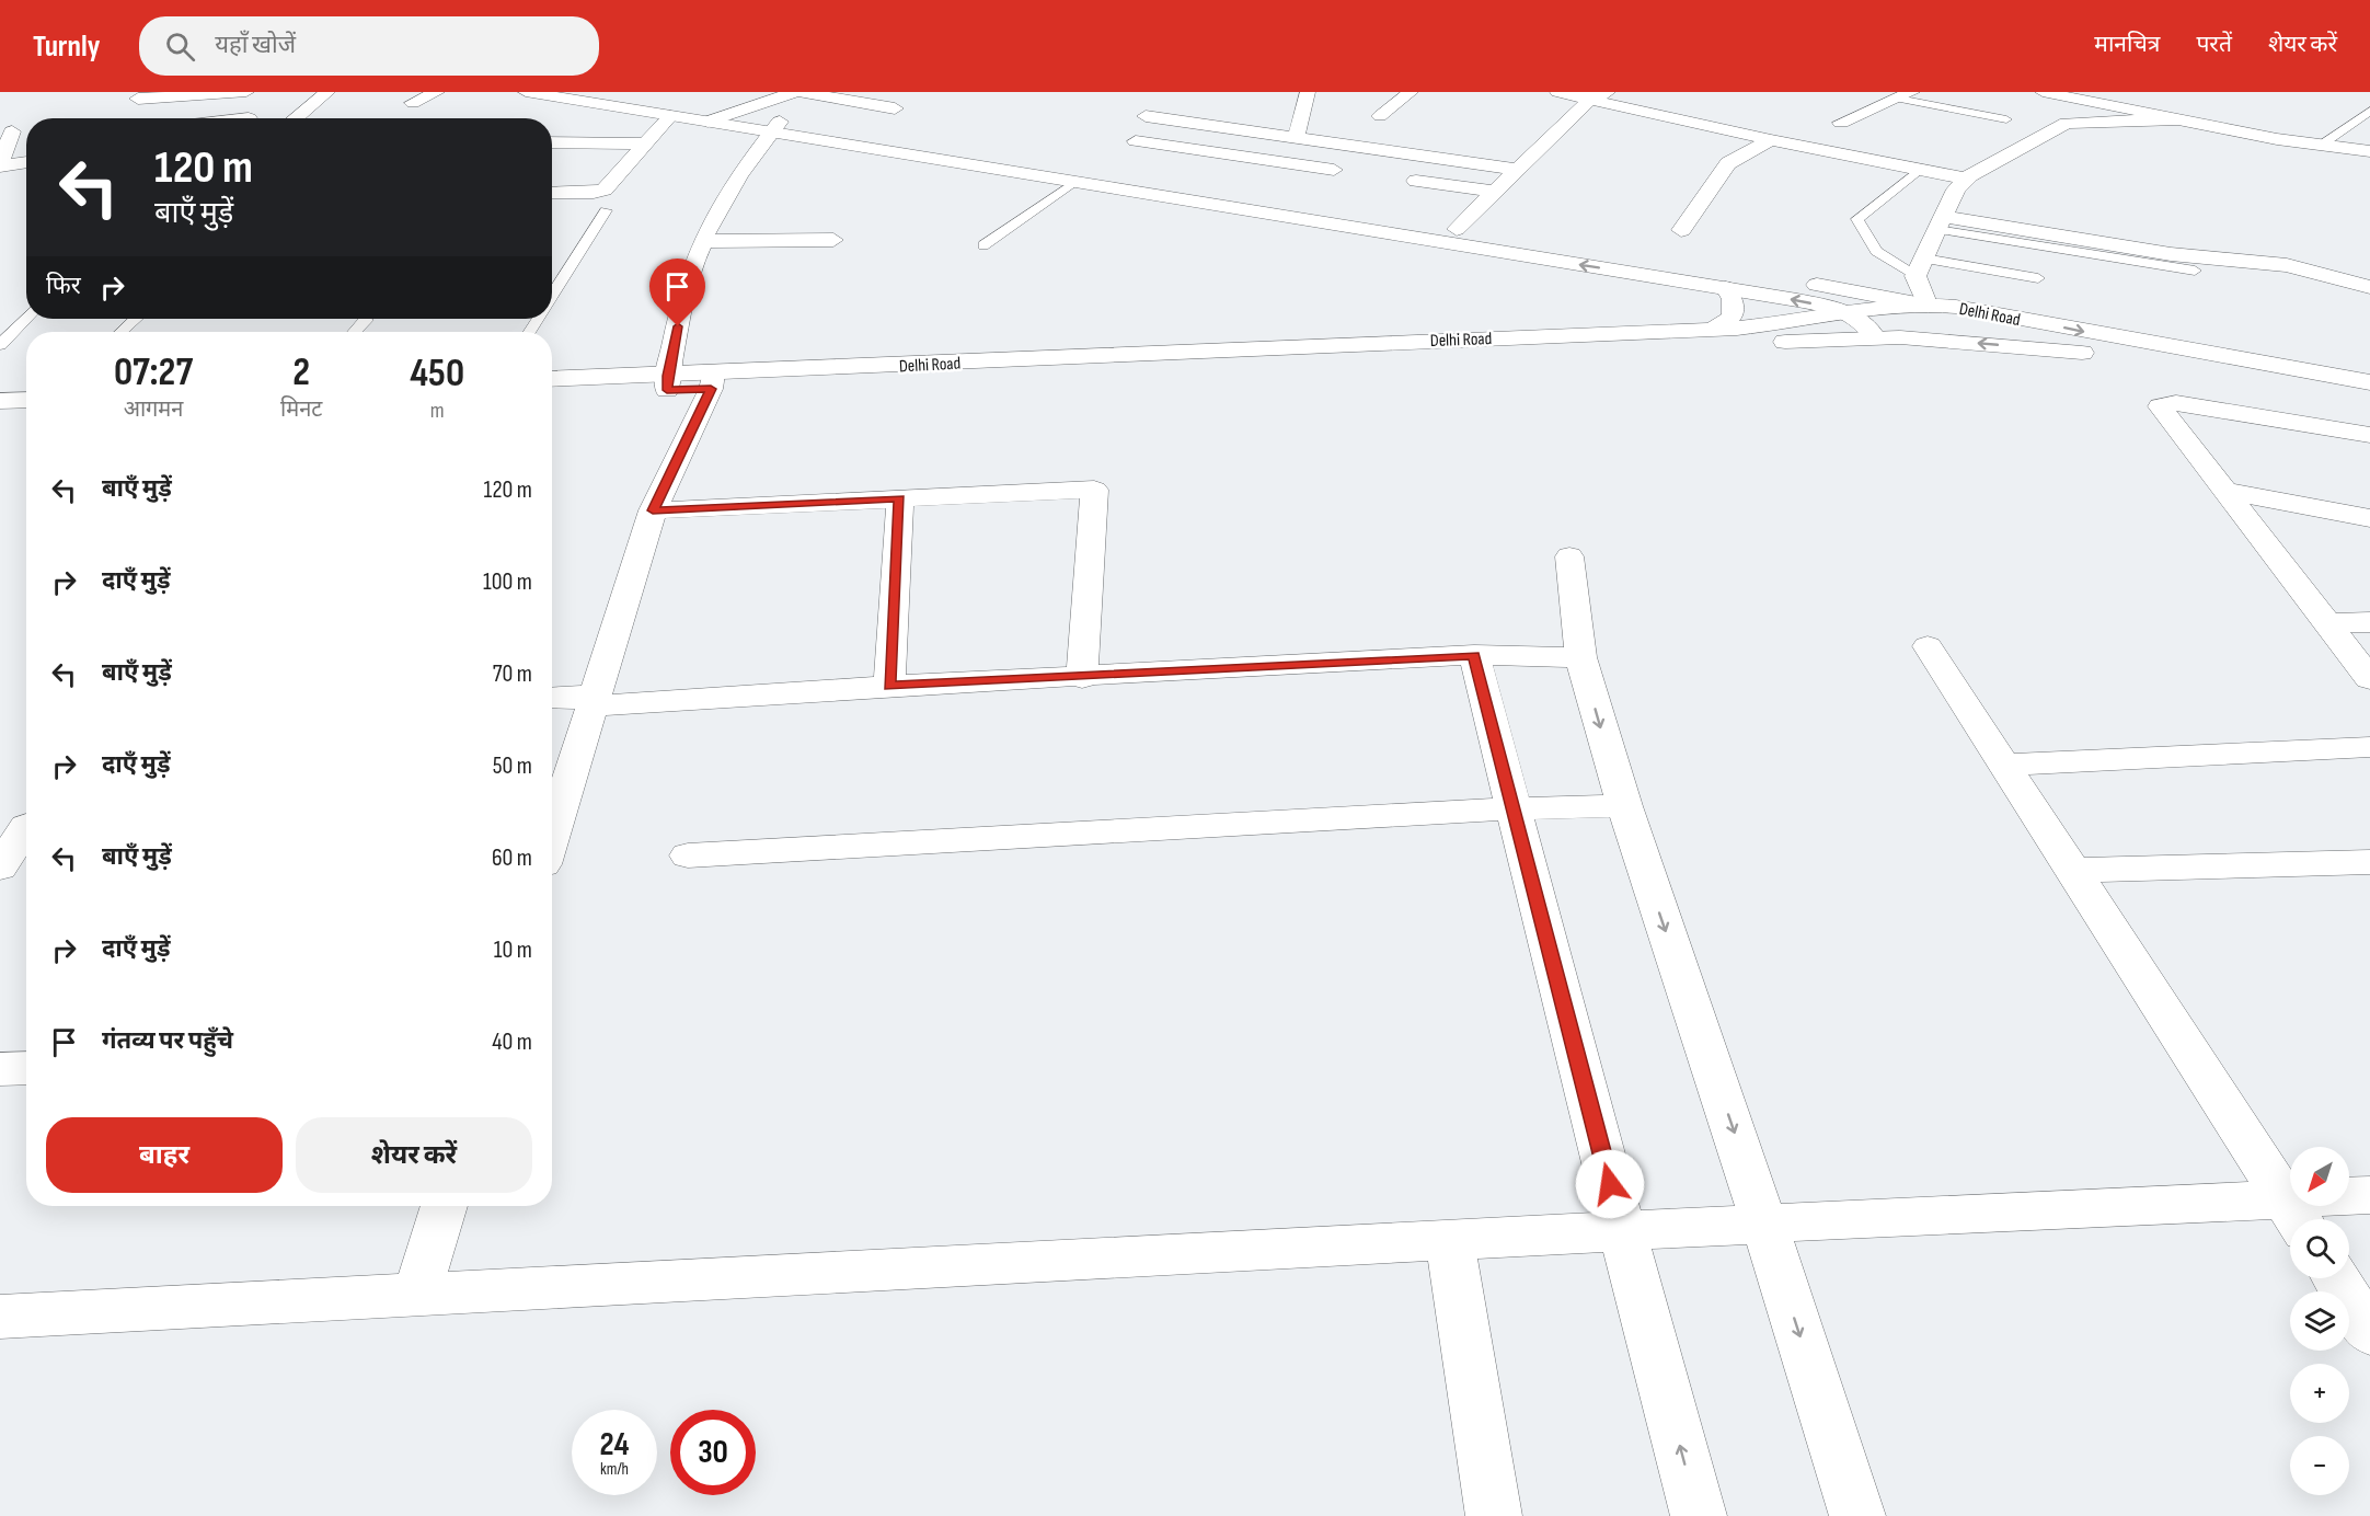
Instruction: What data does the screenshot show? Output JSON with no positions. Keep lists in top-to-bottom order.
{
  "streets": {
    "street": ["Delhi Road"]
  },
  "north": "bottom left",
  "page": {
    "header": "Turnly",
    "search": "यहाँ खोजें",
    "nav": ["मानचित्र", "परतें", "शेयर करें"],
    "turn": ["120 m", "बाएँ मुड़ें"],
    "then": "फिर",
    "eta": [
      "07:27",
      "आगमन",
      "2",
      "मिनट",
      "450",
      "m"
    ],
    "list": [
      {
        "name": "बाएँ मुड़ें",
        "value": "120 m"
      },
      {
        "name": "दाएँ मुड़ें",
        "value": "100 m"
      },
      {
        "name": "बाएँ मुड़ें",
        "value": "70 m"
      },
      {
        "name": "दाएँ मुड़ें",
        "value": "50 m"
      },
      {
        "name": "बाएँ मुड़ें",
        "value": "60 m"
      },
      {
        "name": "दाएँ मुड़ें",
        "value": "10 m"
      },
      {
        "name": "गंतव्य पर पहुँचे",
        "value": "40 m"
      }
    ],
    "buttons": ["बाहर", "शेयर करें"],
    "map_buttons": ["+", "−"],
    "speed": "24 km/h",
    "limit": "30"
  }
}
